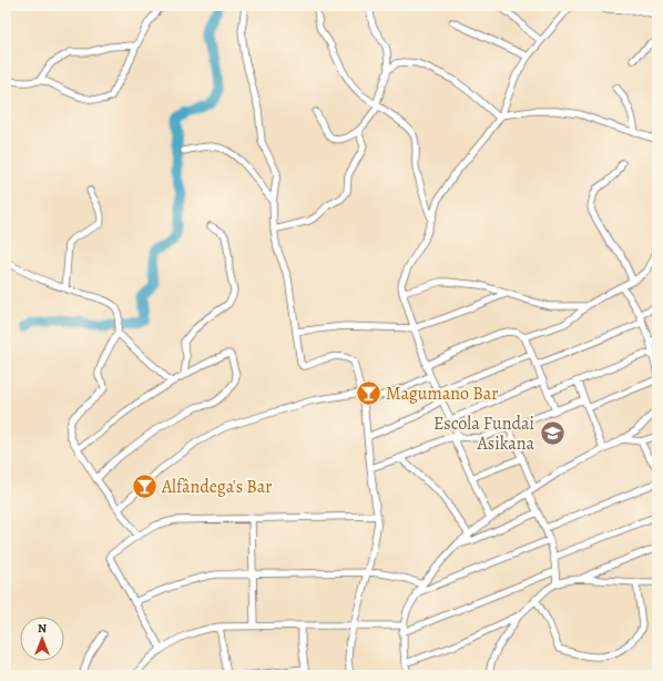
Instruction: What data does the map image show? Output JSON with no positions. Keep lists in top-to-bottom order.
{
  "places": {
    "bar": ["Magumano Bar", "Alfândega's Bar"],
    "school or university": ["Escola Fundai Asikana"]
  },
  "north": "top"
}
